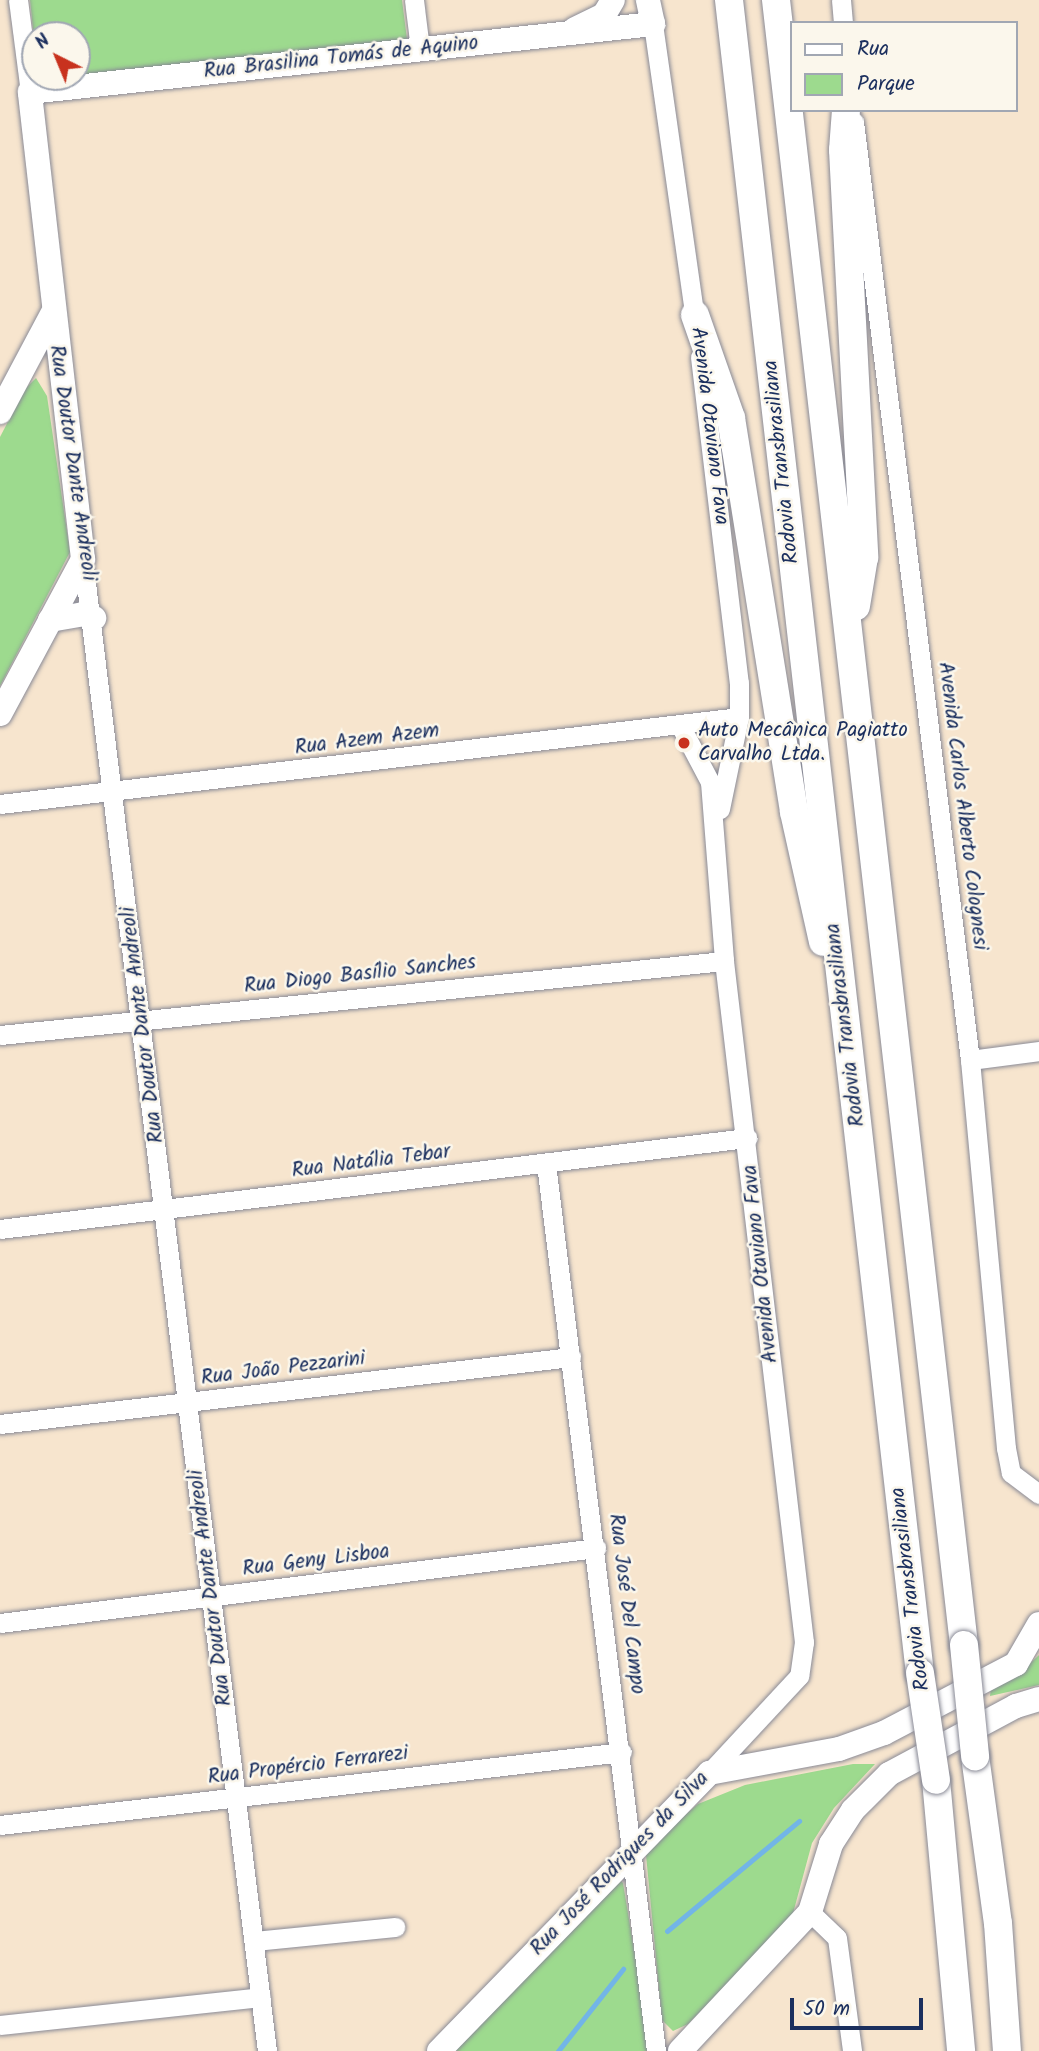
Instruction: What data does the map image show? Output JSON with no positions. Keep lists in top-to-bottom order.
{
  "streets": {
    "highway": ["Rodovia Transbrasiliana"],
    "main road": [
      "Rua Brasilina Tomás de Aquino",
      "Avenida Otaviano Fava",
      "Rua Doutor Dante Andreoli",
      "Rua José Rodrigues da Silva"
    ],
    "street": [
      "Rua Azem Azem",
      "Avenida Carlos Alberto Colognesi",
      "Rua Diogo Basílio Sanches",
      "Rua Natália Tebar",
      "Rua João Pezzarini",
      "Rua Geny Lisboa",
      "Rua José Del Campo",
      "Rua Propércio Ferrarezi"
    ]
  },
  "crossings": [
    ["Rua Brasilina Tomás de Aquino", "Avenida Otaviano Fava"],
    ["Rua Brasilina Tomás de Aquino", "Rua Doutor Dante Andreoli"],
    ["Avenida Otaviano Fava", "Rua Azem Azem"],
    ["Avenida Otaviano Fava", "Rua Diogo Basílio Sanches"],
    ["Avenida Otaviano Fava", "Rua Natália Tebar"],
    ["Avenida Otaviano Fava", "Rua José Rodrigues da Silva"],
    ["Rua Doutor Dante Andreoli", "Rua Azem Azem"],
    ["Rua Doutor Dante Andreoli", "Rua Diogo Basílio Sanches"],
    ["Rua Doutor Dante Andreoli", "Rua Natália Tebar"],
    ["Rua Doutor Dante Andreoli", "Rua João Pezzarini"],
    ["Rua Doutor Dante Andreoli", "Rua Geny Lisboa"],
    ["Rua Doutor Dante Andreoli", "Rua Propércio Ferrarezi"],
    ["Rua Natália Tebar", "Rua José Del Campo"],
    ["Rua João Pezzarini", "Rua José Del Campo"],
    ["Rua Geny Lisboa", "Rua José Del Campo"],
    ["Rua José Del Campo", "Rua Propércio Ferrarezi"],
    ["Rua José Del Campo", "Rua José Rodrigues da Silva"]
  ],
  "places": ["Auto Mecânica Pagiatto Carvalho Ltda."],
  "legend": ["Rua", "Parque"],
  "scale_bar": "50 m",
  "north": "top left"
}
